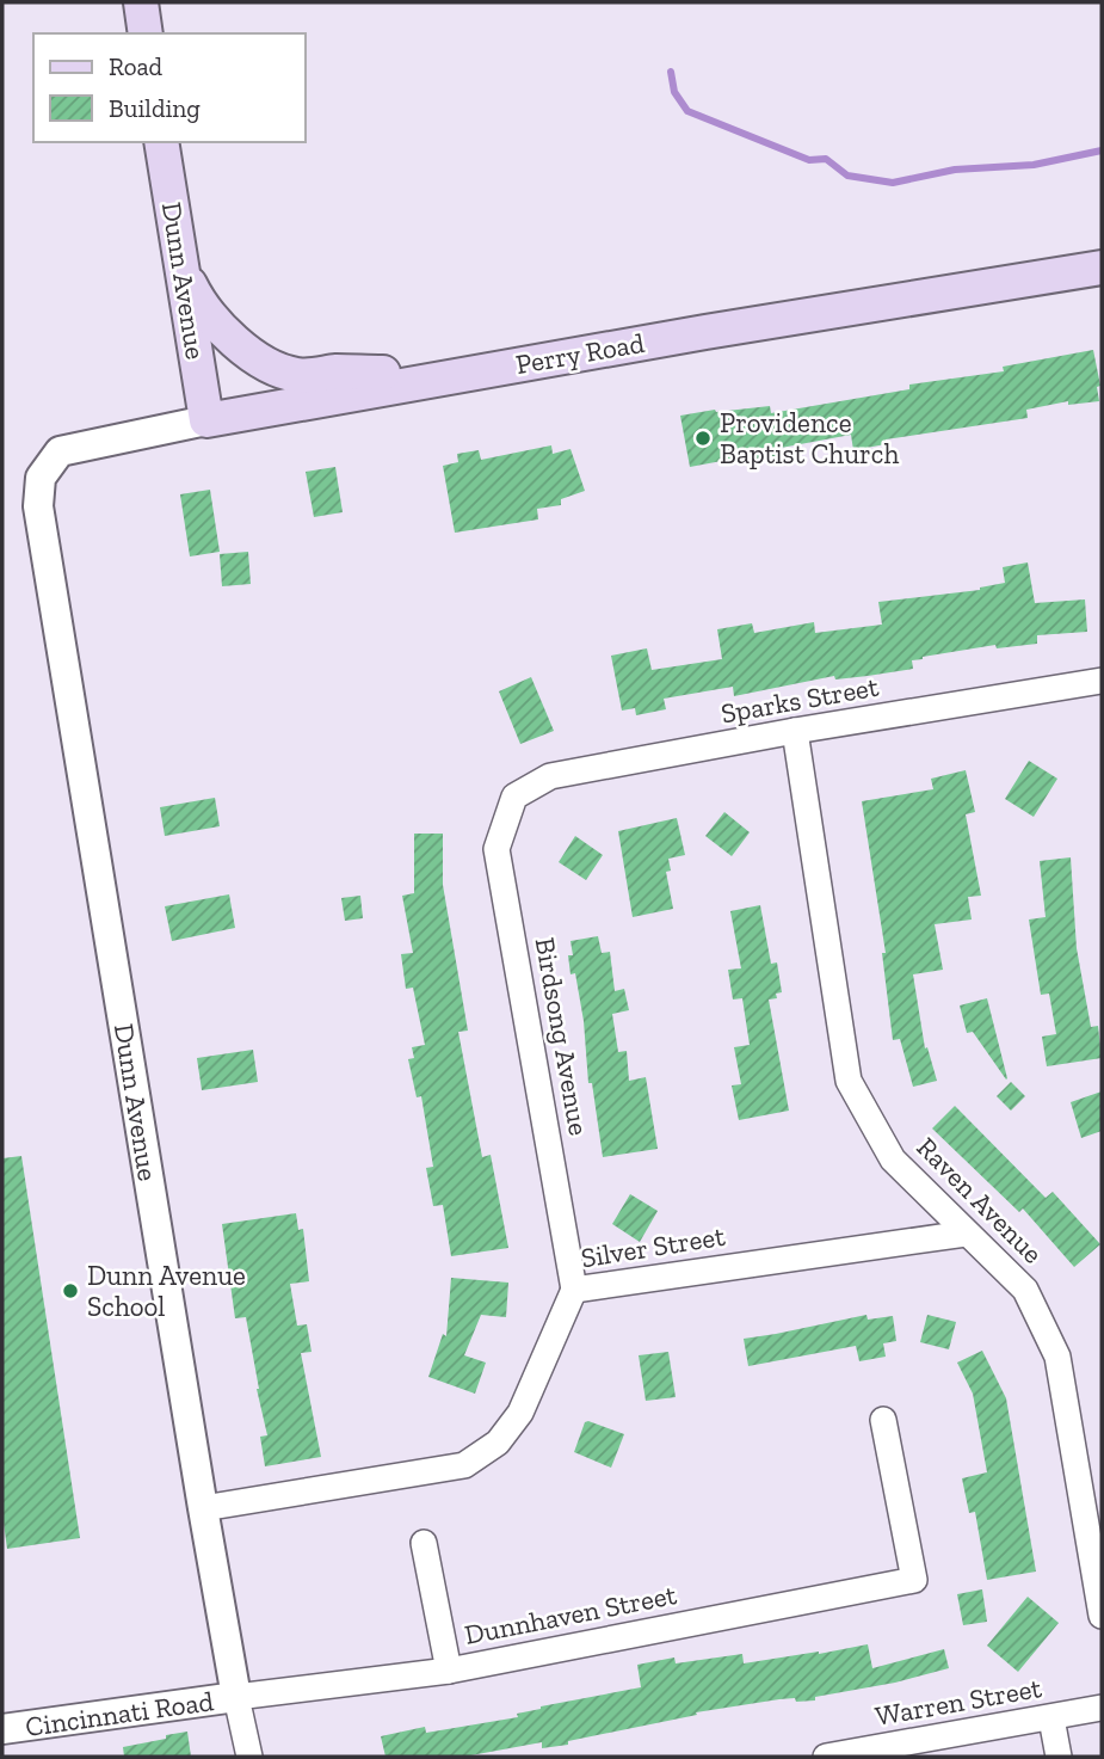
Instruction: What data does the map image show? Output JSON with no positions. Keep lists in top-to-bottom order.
{
  "streets": {
    "main road": ["Dunn Avenue", "Perry Road"],
    "street": [
      "Sparks Street",
      "Birdsong Avenue",
      "Raven Avenue",
      "Silver Street",
      "Dunnhaven Street",
      "Warren Street",
      "Cincinnati Road"
    ]
  },
  "crossings": [
    ["Dunn Avenue", "Perry Road"],
    ["Dunn Avenue", "Silver Street"],
    ["Dunn Avenue", "Dunnhaven Street"],
    ["Dunn Avenue", "Cincinnati Road"],
    ["Sparks Street", "Birdsong Avenue"],
    ["Sparks Street", "Raven Avenue"],
    ["Birdsong Avenue", "Silver Street"],
    ["Raven Avenue", "Silver Street"],
    ["Dunnhaven Street", "Cincinnati Road"]
  ],
  "places": ["Providence Baptist Church", "Dunn Avenue School"],
  "legend": ["Road", "Building"]
}
